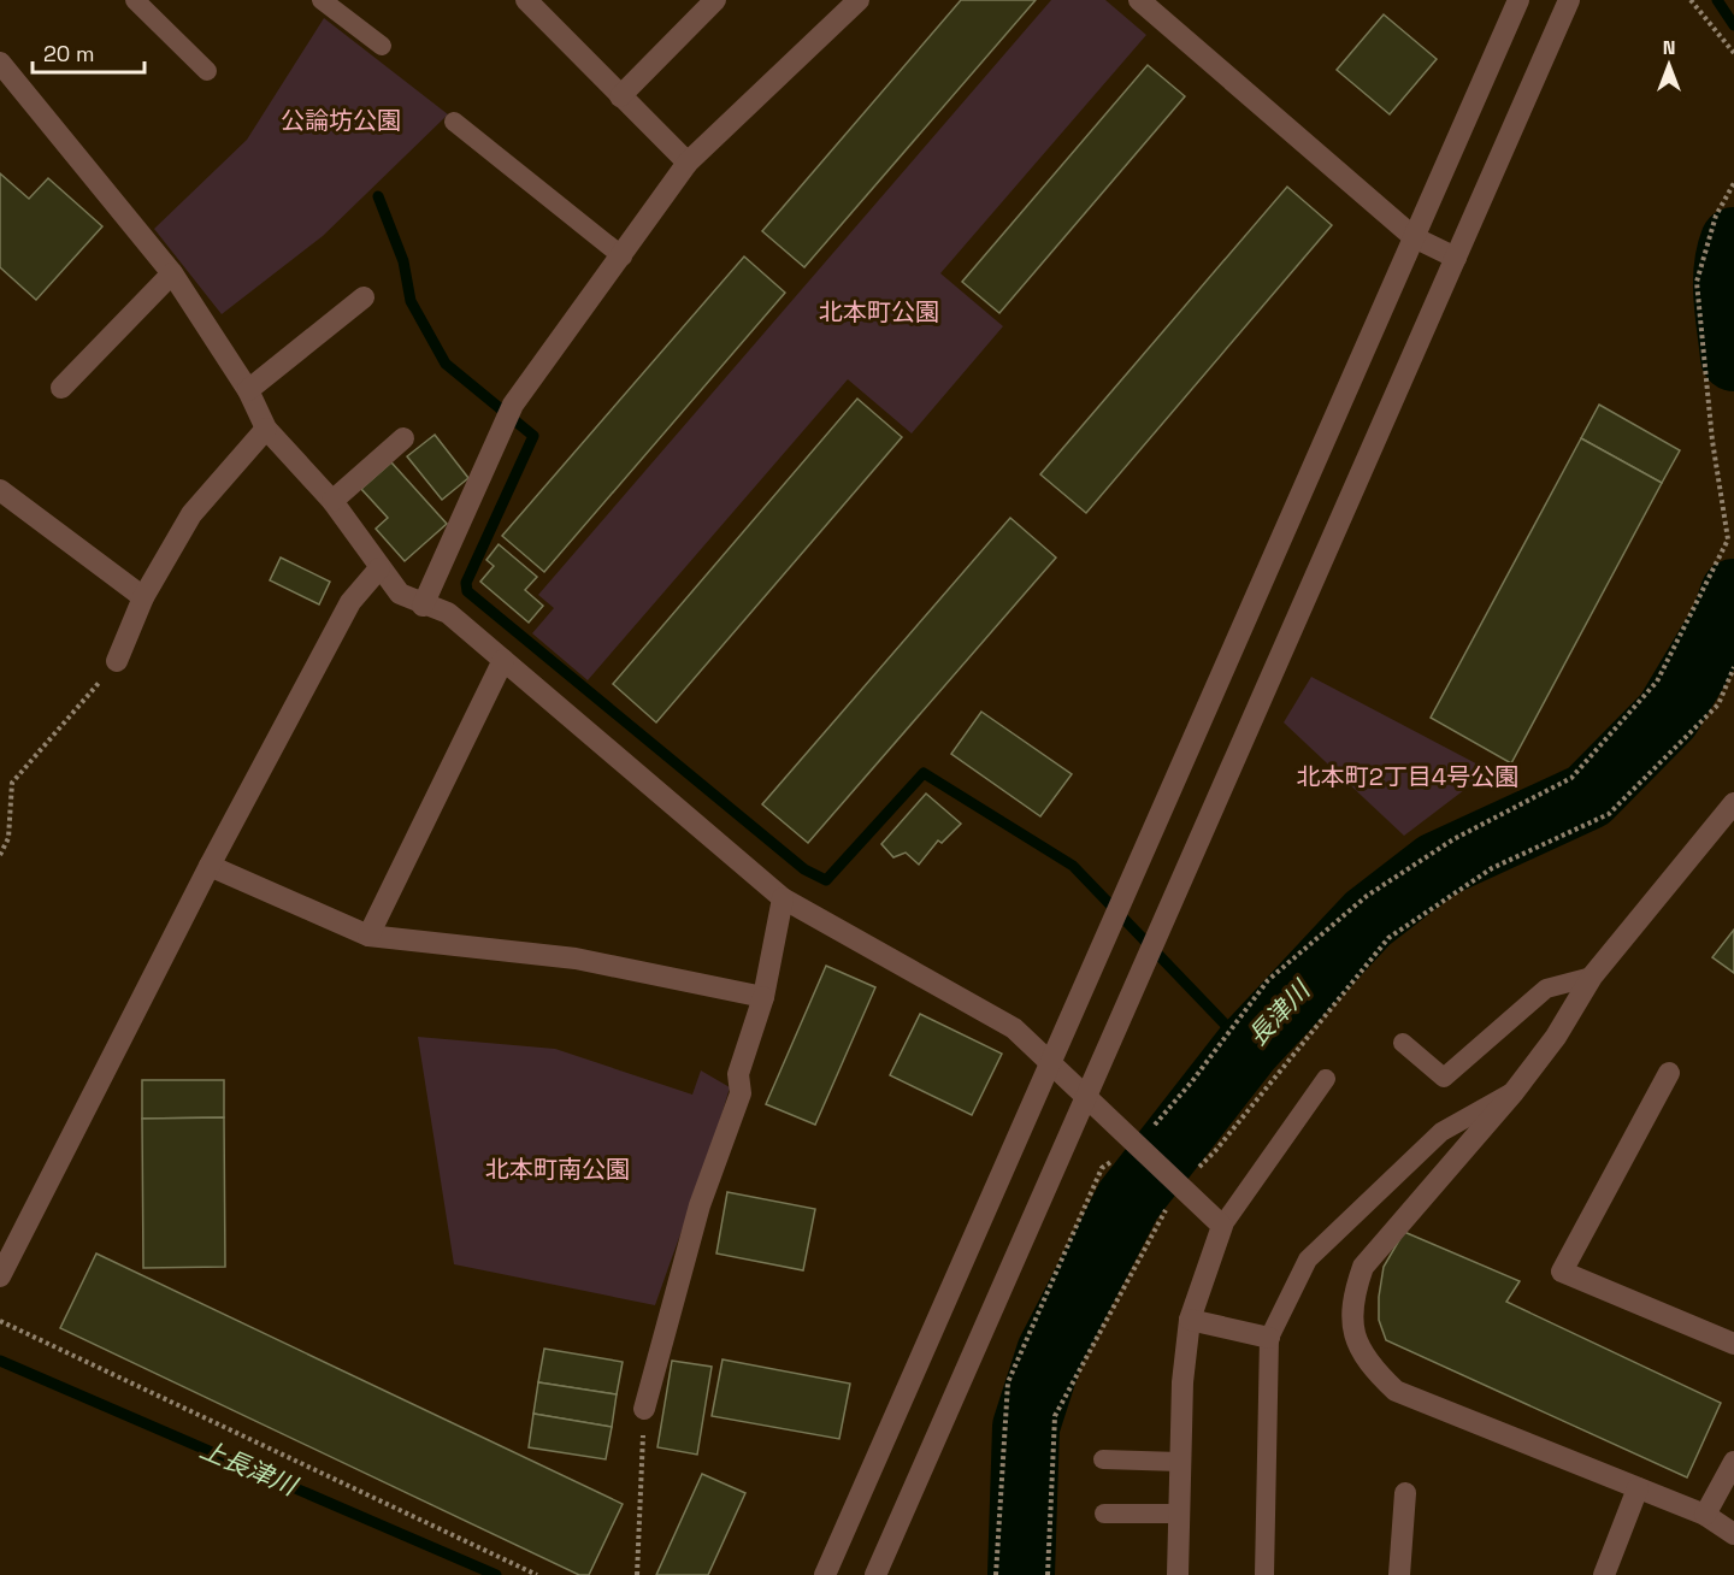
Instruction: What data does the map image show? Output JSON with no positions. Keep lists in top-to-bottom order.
{
  "water": ["長津川", "上長津川"],
  "parks": [
    "公論坊公園",
    "北本町公園",
    "北本町2丁目4号公園",
    "北本町南公園"
  ],
  "scale_bar": "20 m",
  "north": "top"
}
